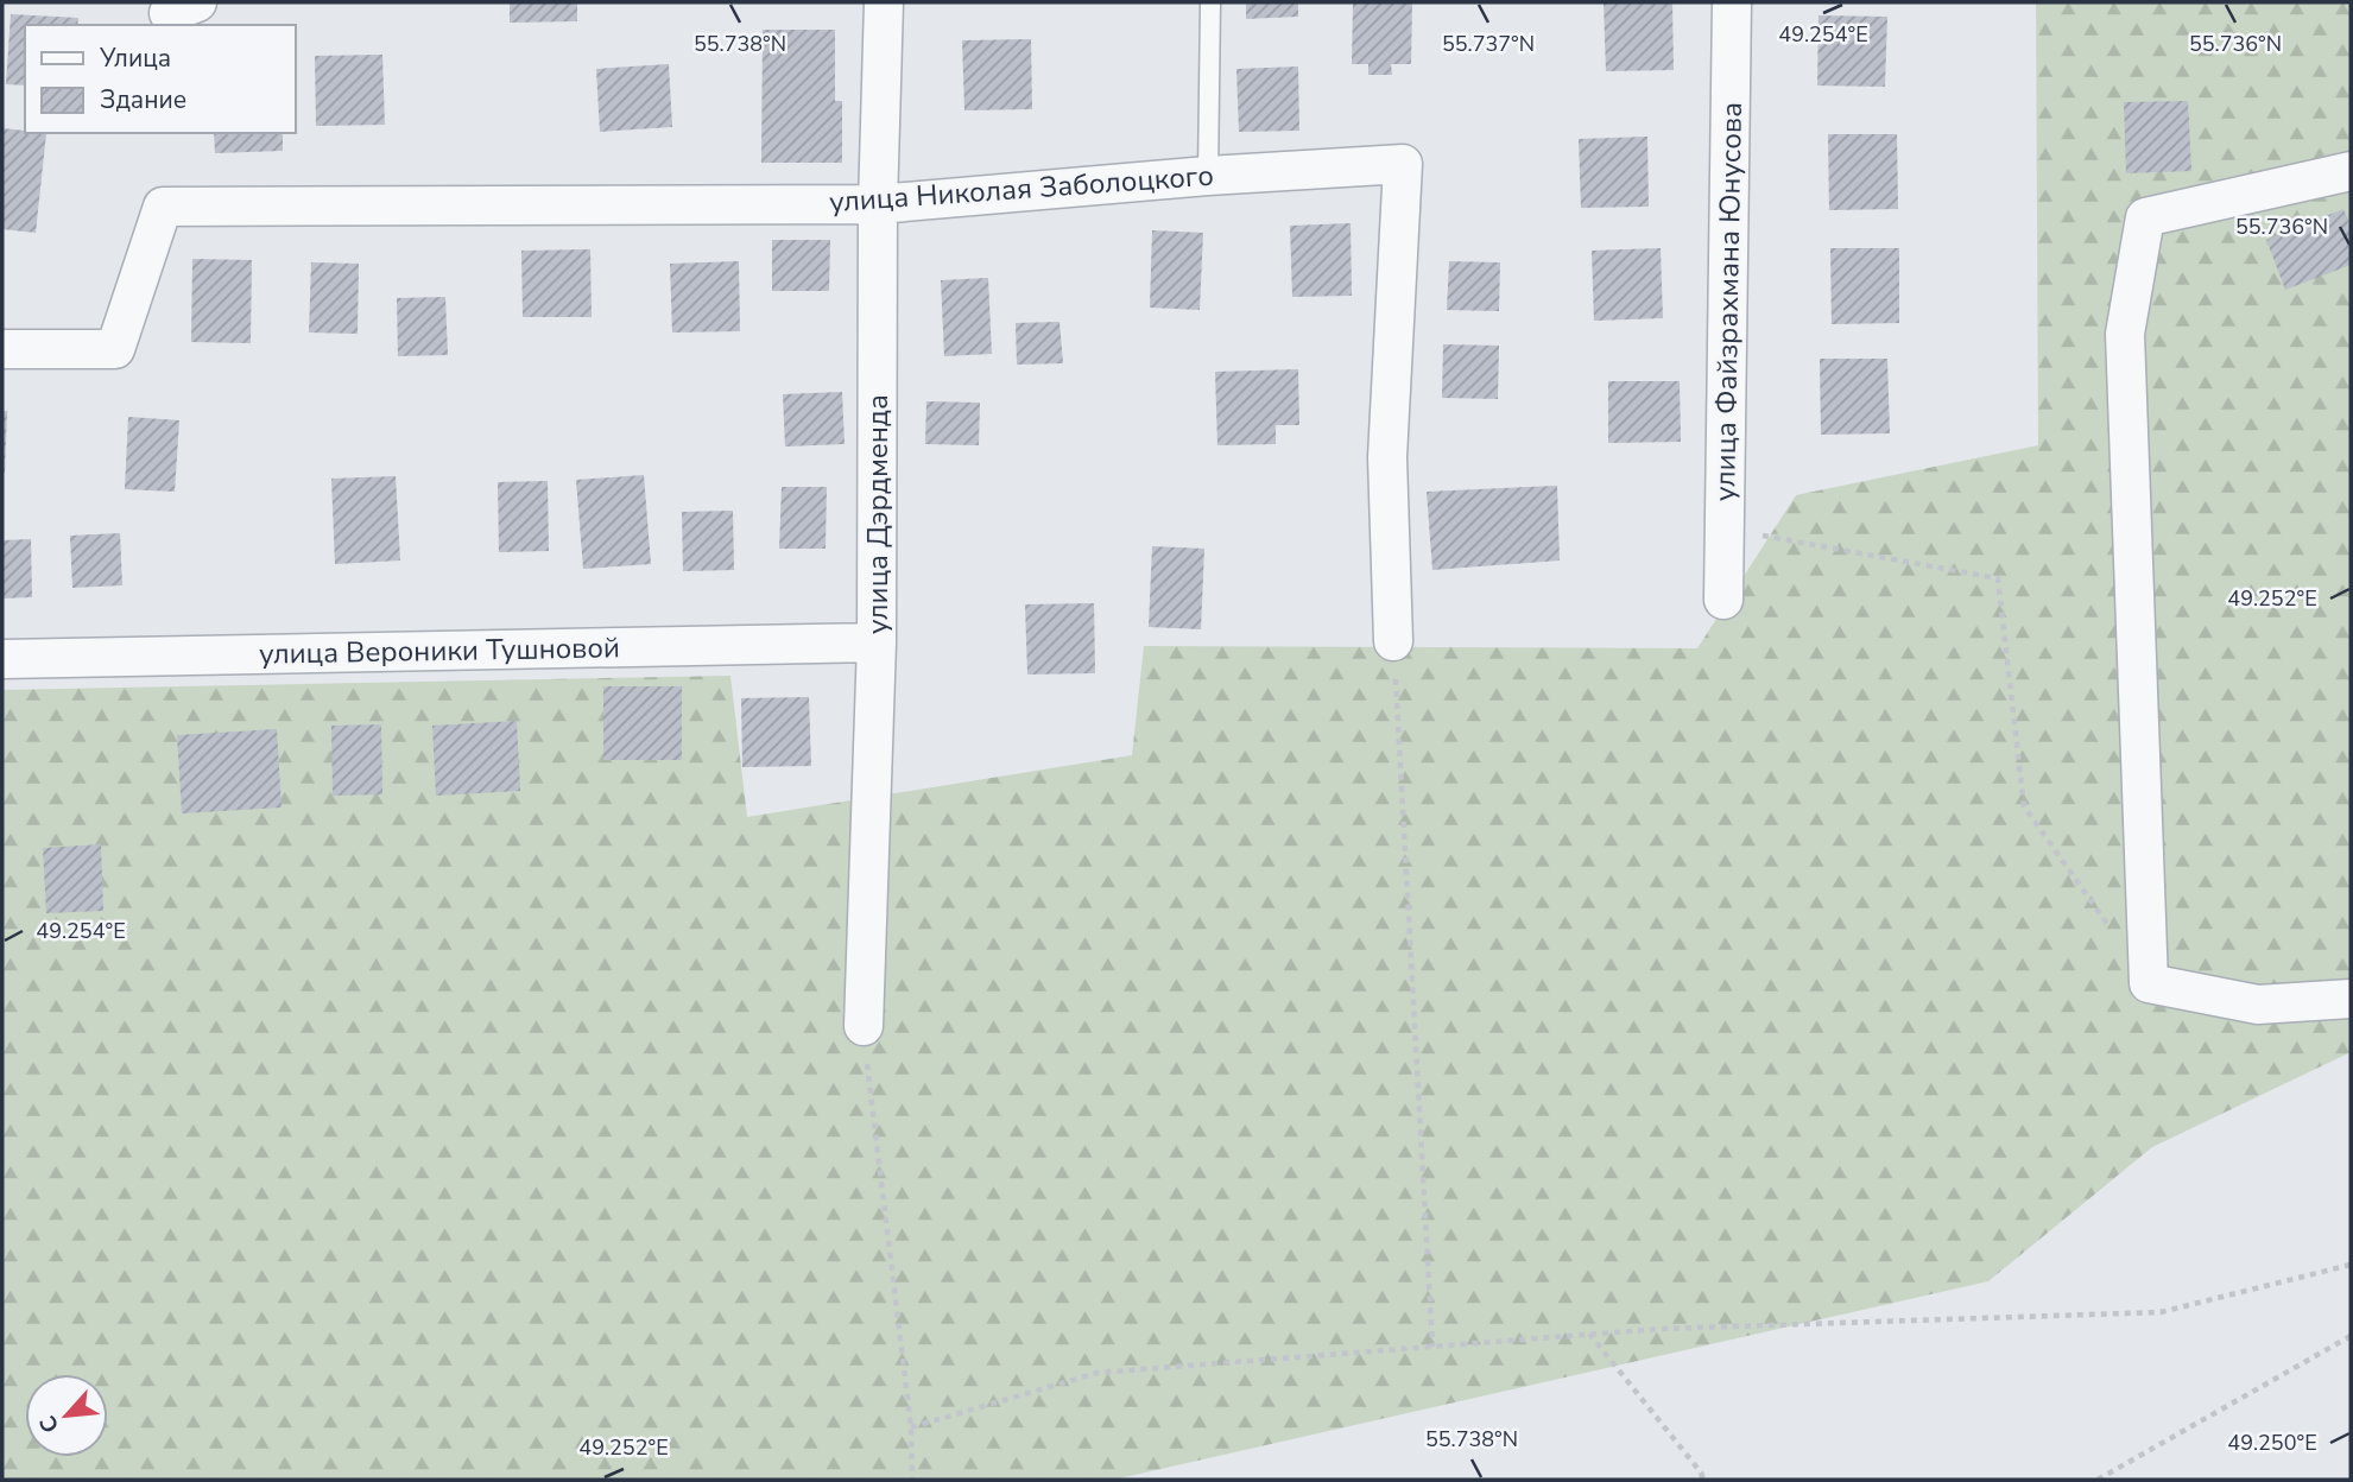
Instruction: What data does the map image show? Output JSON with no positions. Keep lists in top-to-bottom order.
{
  "streets": {
    "street": [
      "улица Николая Заболоцкого",
      "улица Файзрахмана Юнусова",
      "улица Дэрдменда",
      "улица Вероники Тушновой"
    ]
  },
  "crossings": [
    ["улица Николая Заболоцкого", "улица Дэрдменда"],
    ["улица Дэрдменда", "улица Вероники Тушновой"]
  ],
  "legend": ["Улица", "Здание"],
  "north": "bottom left",
  "coordinates": [
    "49.254°E",
    "55.738°N",
    "55.737°N",
    "55.736°N",
    "49.252°E",
    "49.250°E"
  ]
}
